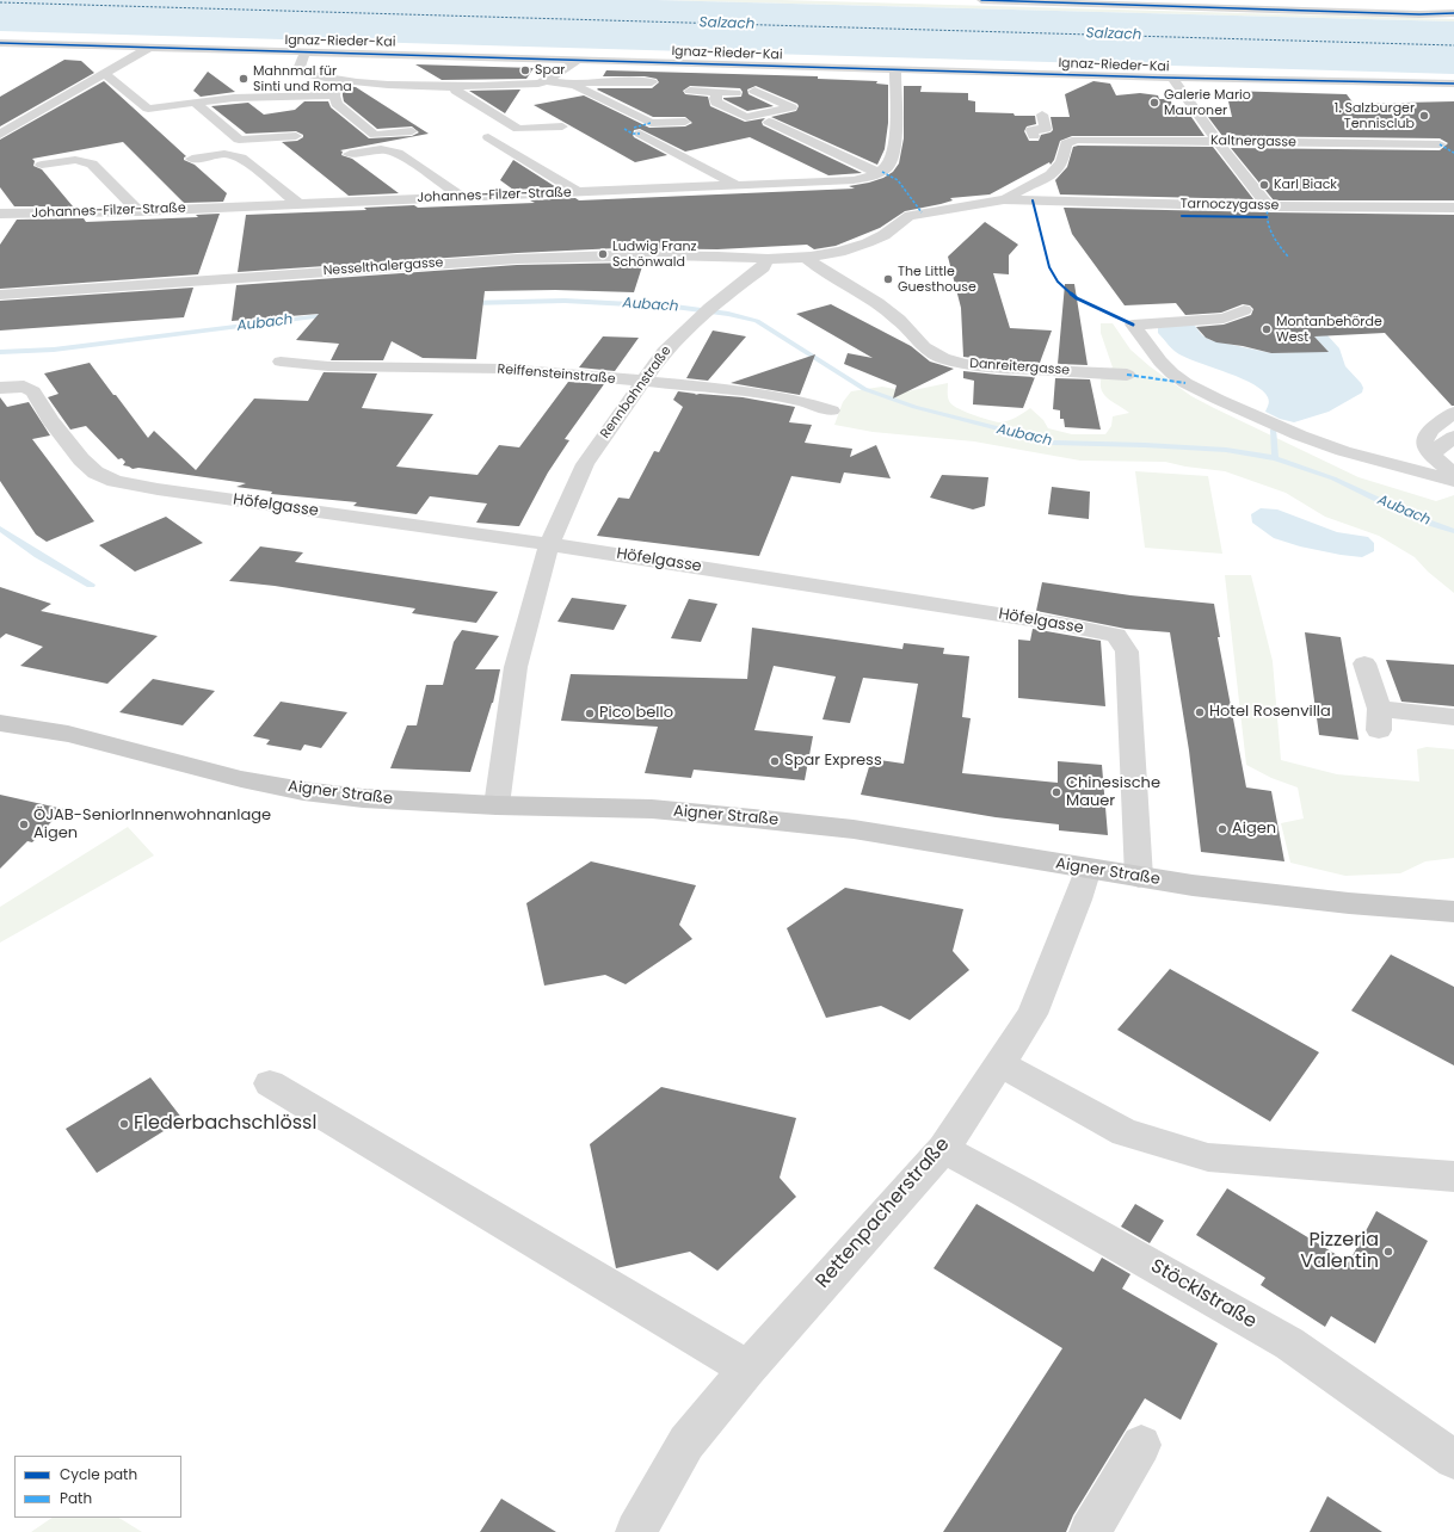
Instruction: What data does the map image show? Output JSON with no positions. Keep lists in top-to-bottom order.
{
  "streets": {
    "main road": ["Aigner Straße"],
    "street": [
      "Ignaz-Rieder-Kai",
      "Kaltnergasse",
      "Johannes-Filzer-Straße",
      "Tarnoczygasse",
      "Nesselthalergasse",
      "Danreitergasse",
      "Reiffensteinstraße",
      "Rennbahnstraße",
      "Höfelgasse",
      "Rettenpacherstraße",
      "Stöcklstraße"
    ]
  },
  "crossings": [
    ["Kaltnergasse", "Tarnoczygasse"],
    ["Nesselthalergasse", "Rennbahnstraße"],
    ["Reiffensteinstraße", "Rennbahnstraße"],
    ["Rennbahnstraße", "Höfelgasse"],
    ["Rennbahnstraße", "Aigner Straße"],
    ["Höfelgasse", "Aigner Straße"],
    ["Aigner Straße", "Rettenpacherstraße"],
    ["Rettenpacherstraße", "Stöcklstraße"]
  ],
  "water": ["Salzach", "Aubach"],
  "places": [
    "Spar",
    "Mahnmal für Sinti und Roma",
    "Galerie Mario Mauroner",
    "1. Salzburger Tennisclub",
    "Karl Biack",
    "Ludwig Franz Schönwald",
    "The Little Guesthouse",
    "Montanbehörde West",
    "Hotel Rosenvilla",
    "Pico bello",
    "Spar Express",
    "Chinesische Mauer",
    "ÖJAB-SeniorInnenwohnanlage Aigen",
    "Aigen",
    "Flederbachschlössl",
    "Pizzeria Valentin"
  ],
  "legend": ["Cycle path", "Path"]
}
